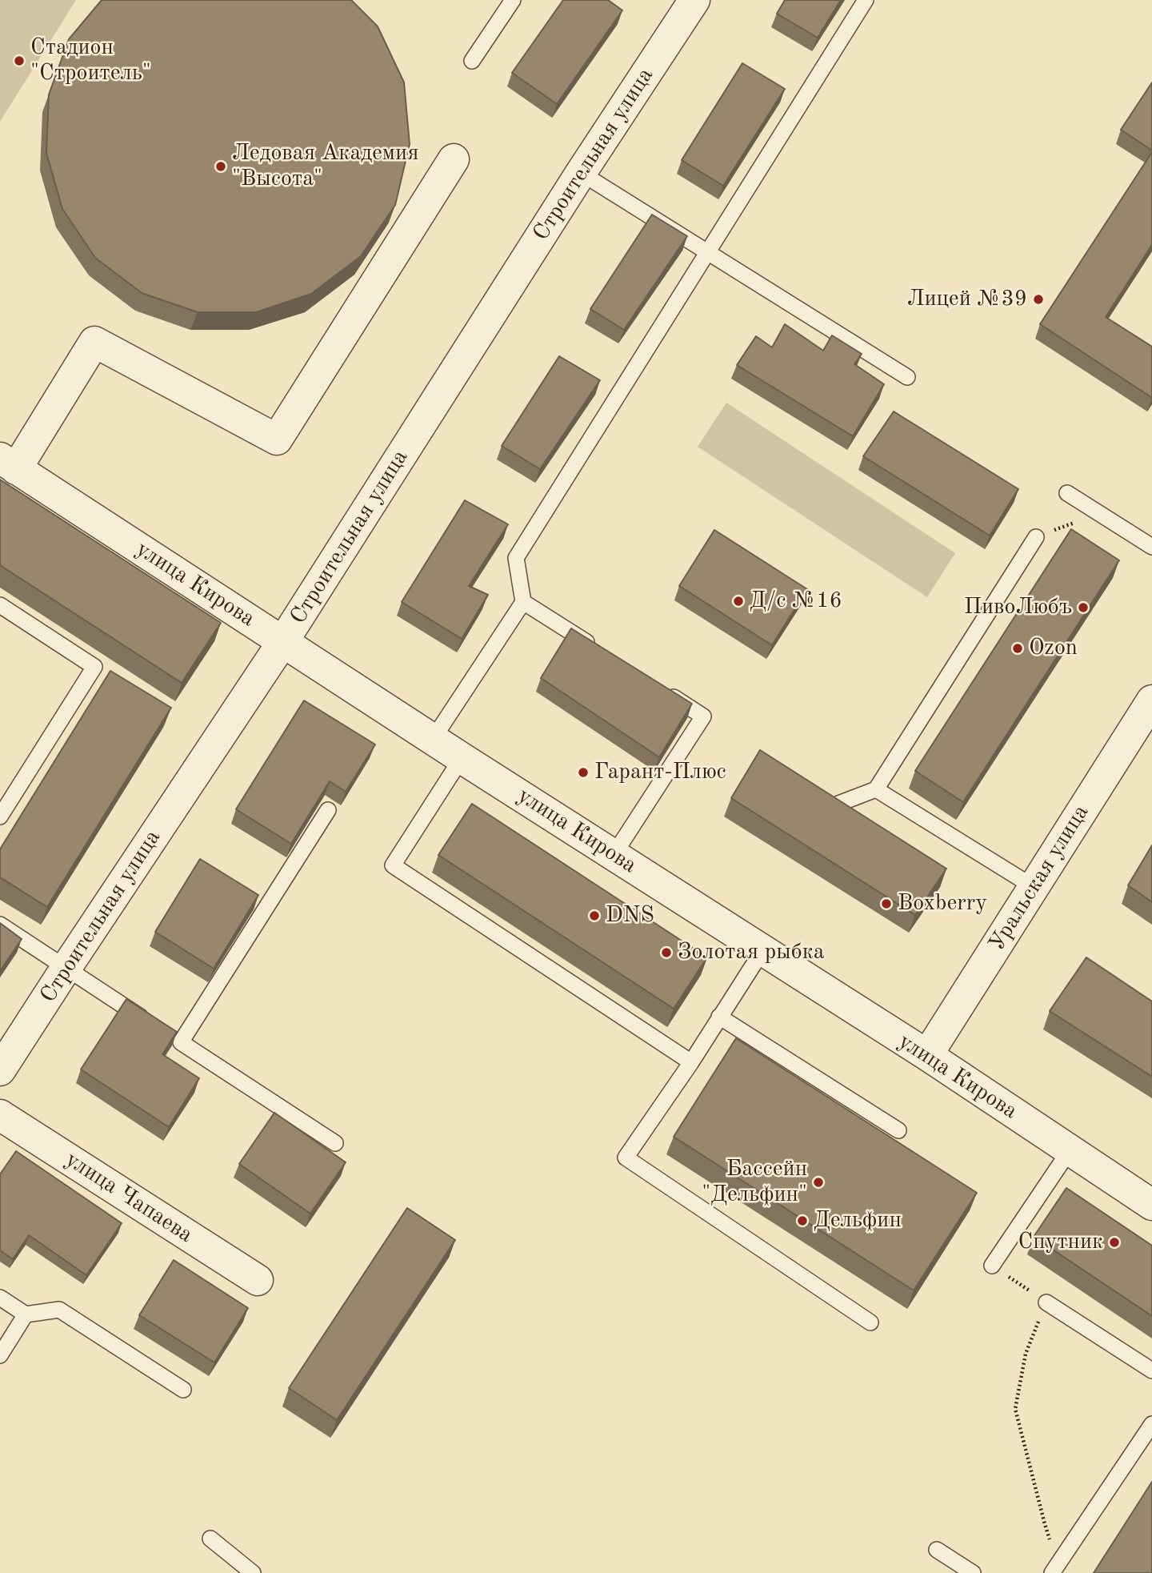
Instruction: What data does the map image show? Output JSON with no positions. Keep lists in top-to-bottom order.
{
  "streets": {
    "street": [
      "Строительная улица",
      "улица Кирова",
      "Уральская улица",
      "улица Чапаева"
    ]
  },
  "crossings": [
    ["Строительная улица", "улица Кирова"],
    ["улица Кирова", "Уральская улица"]
  ],
  "places": [
    "Стадион \"Строитель\"",
    "Ледовая Академия \"Высота\"",
    "Лицей №39",
    "Д/с №16",
    "ПивоЛюбъ",
    "Ozon",
    "Гарант-Плюс",
    "Boxberry",
    "DNS",
    "Золотая рыбка",
    "Бассейн \"Дельфин\"",
    "Дельфин",
    "Спутник"
  ]
}
